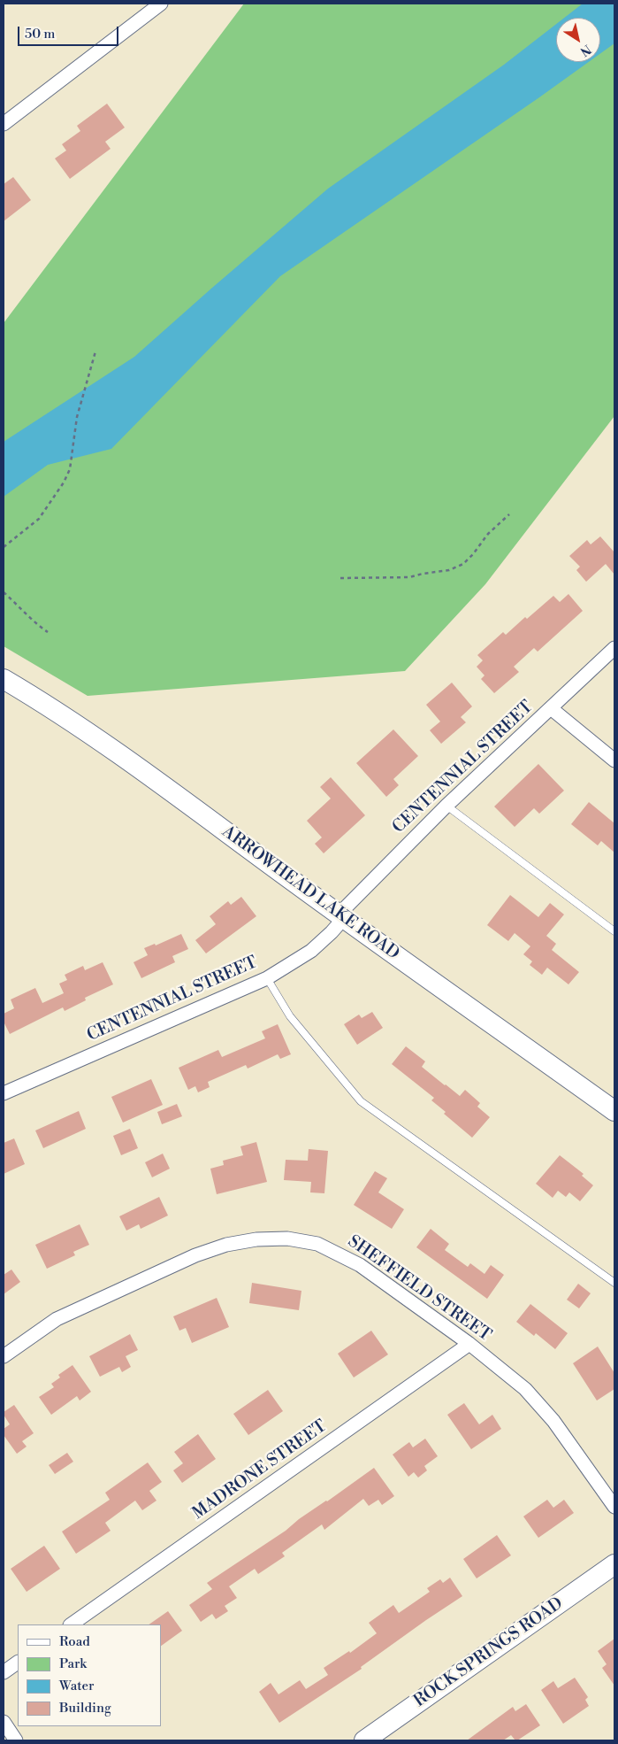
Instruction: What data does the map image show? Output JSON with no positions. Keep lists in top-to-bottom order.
{
  "streets": {
    "main road": ["ARROWHEAD LAKE ROAD", "ROCK SPRINGS ROAD"],
    "street": ["CENTENNIAL STREET", "SHEFFIELD STREET", "MADRONE STREET"]
  },
  "crossings": [
    ["CENTENNIAL STREET", "ARROWHEAD LAKE ROAD"],
    ["SHEFFIELD STREET", "MADRONE STREET"]
  ],
  "legend": [
    "Road",
    "Park",
    "Water",
    "Building"
  ],
  "scale_bar": "50 m",
  "north": "bottom right"
}
